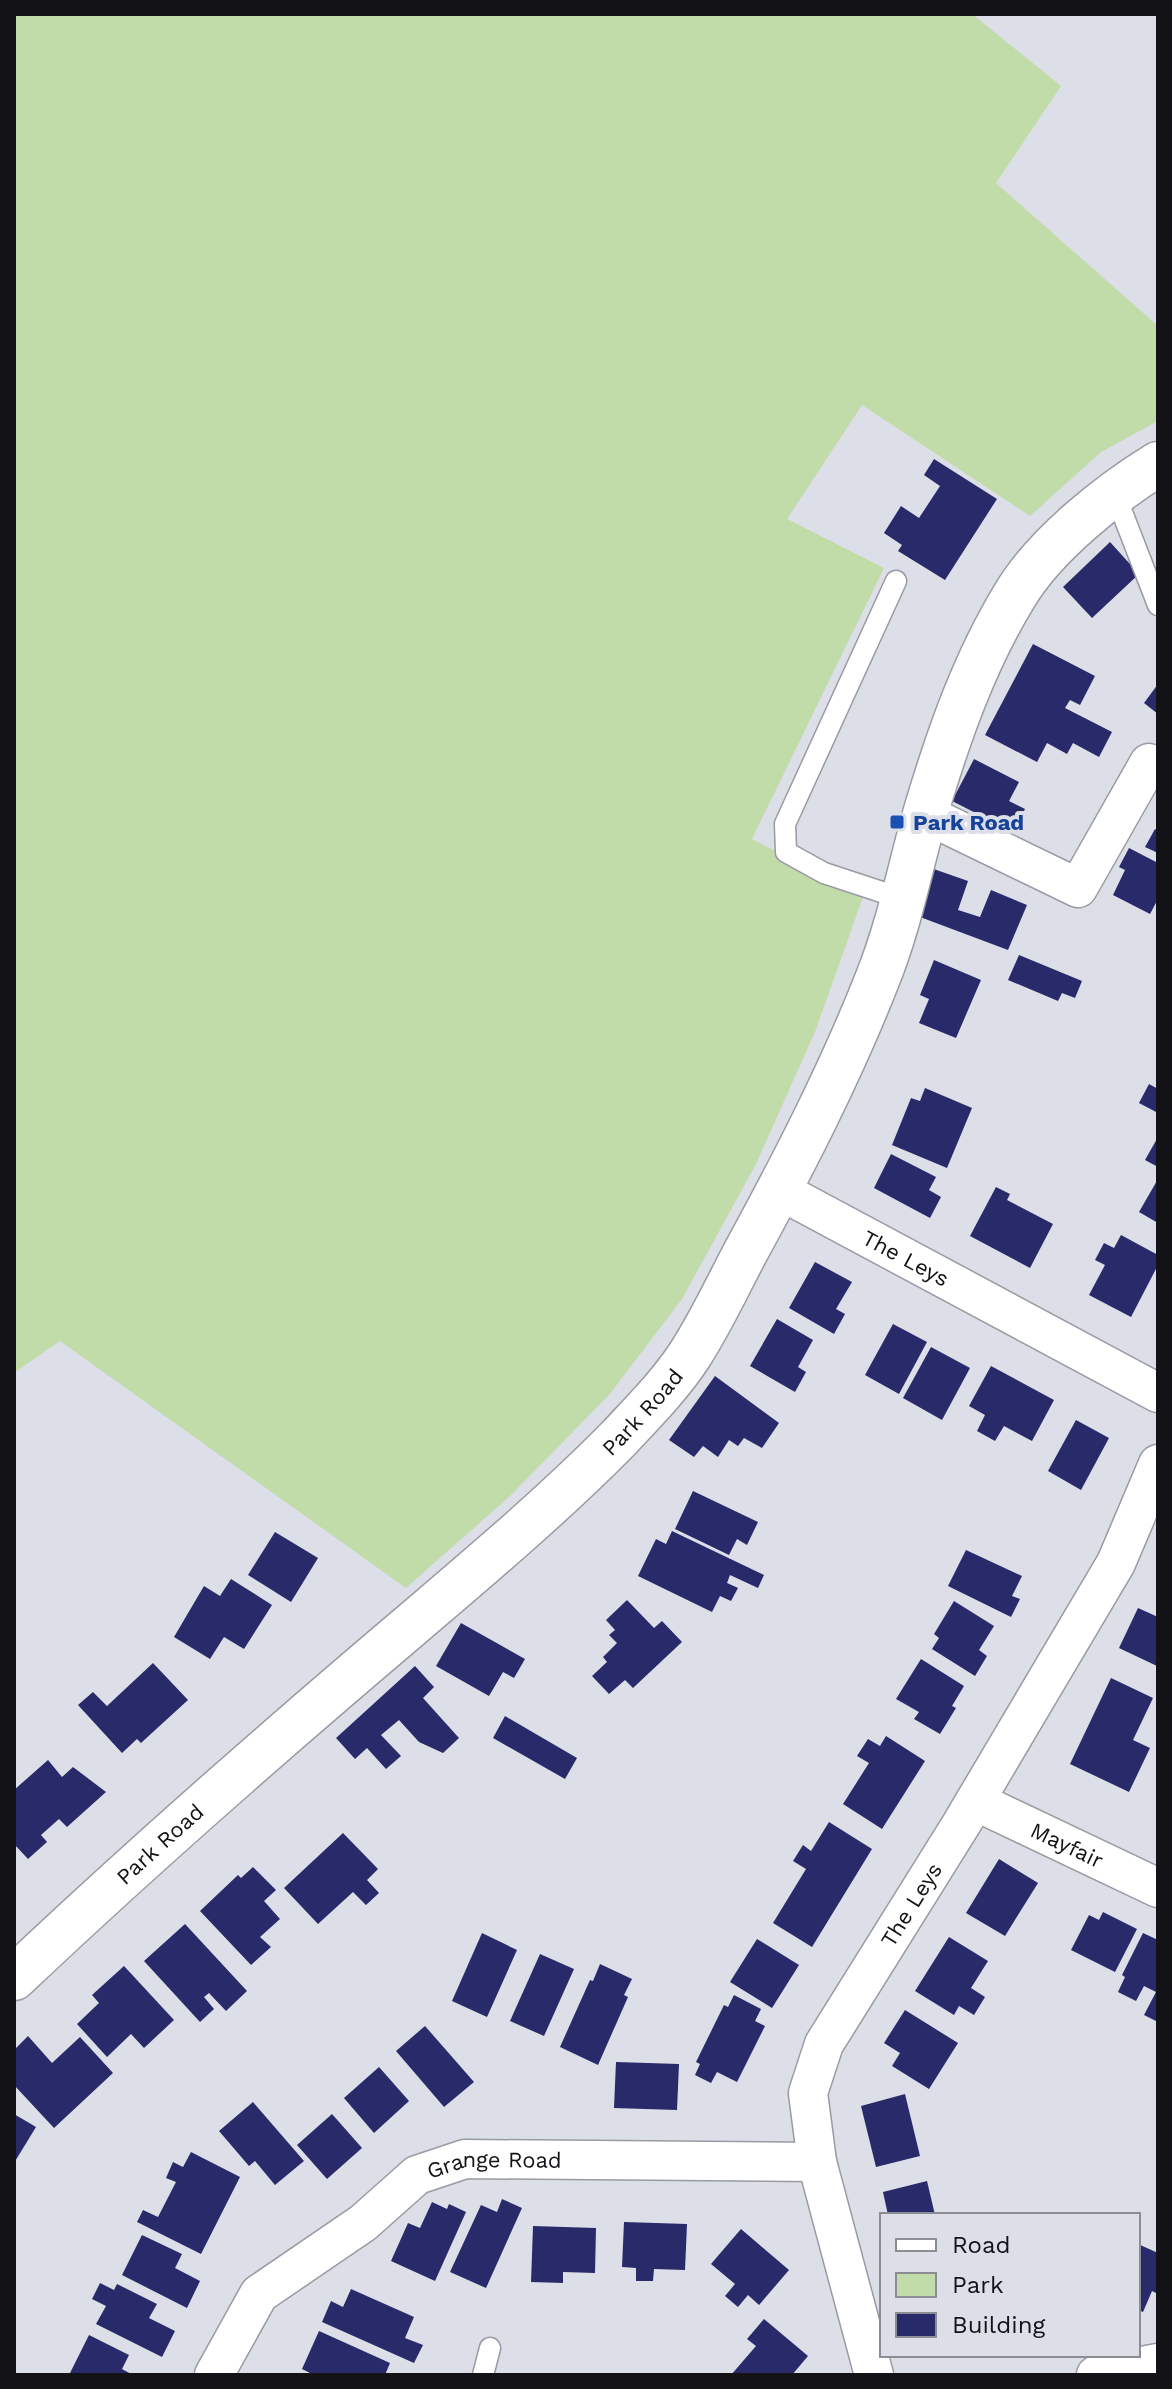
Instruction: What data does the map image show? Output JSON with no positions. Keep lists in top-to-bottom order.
{
  "streets": {
    "main road": ["Park Road"],
    "street": ["The Leys", "Mayfair", "Grange Road"]
  },
  "crossings": [
    ["The Leys", "Park Road"],
    ["The Leys", "Mayfair"],
    ["The Leys", "Grange Road"]
  ],
  "places": {
    "transit": ["Park Road"]
  },
  "legend": ["Road", "Park", "Building"]
}
